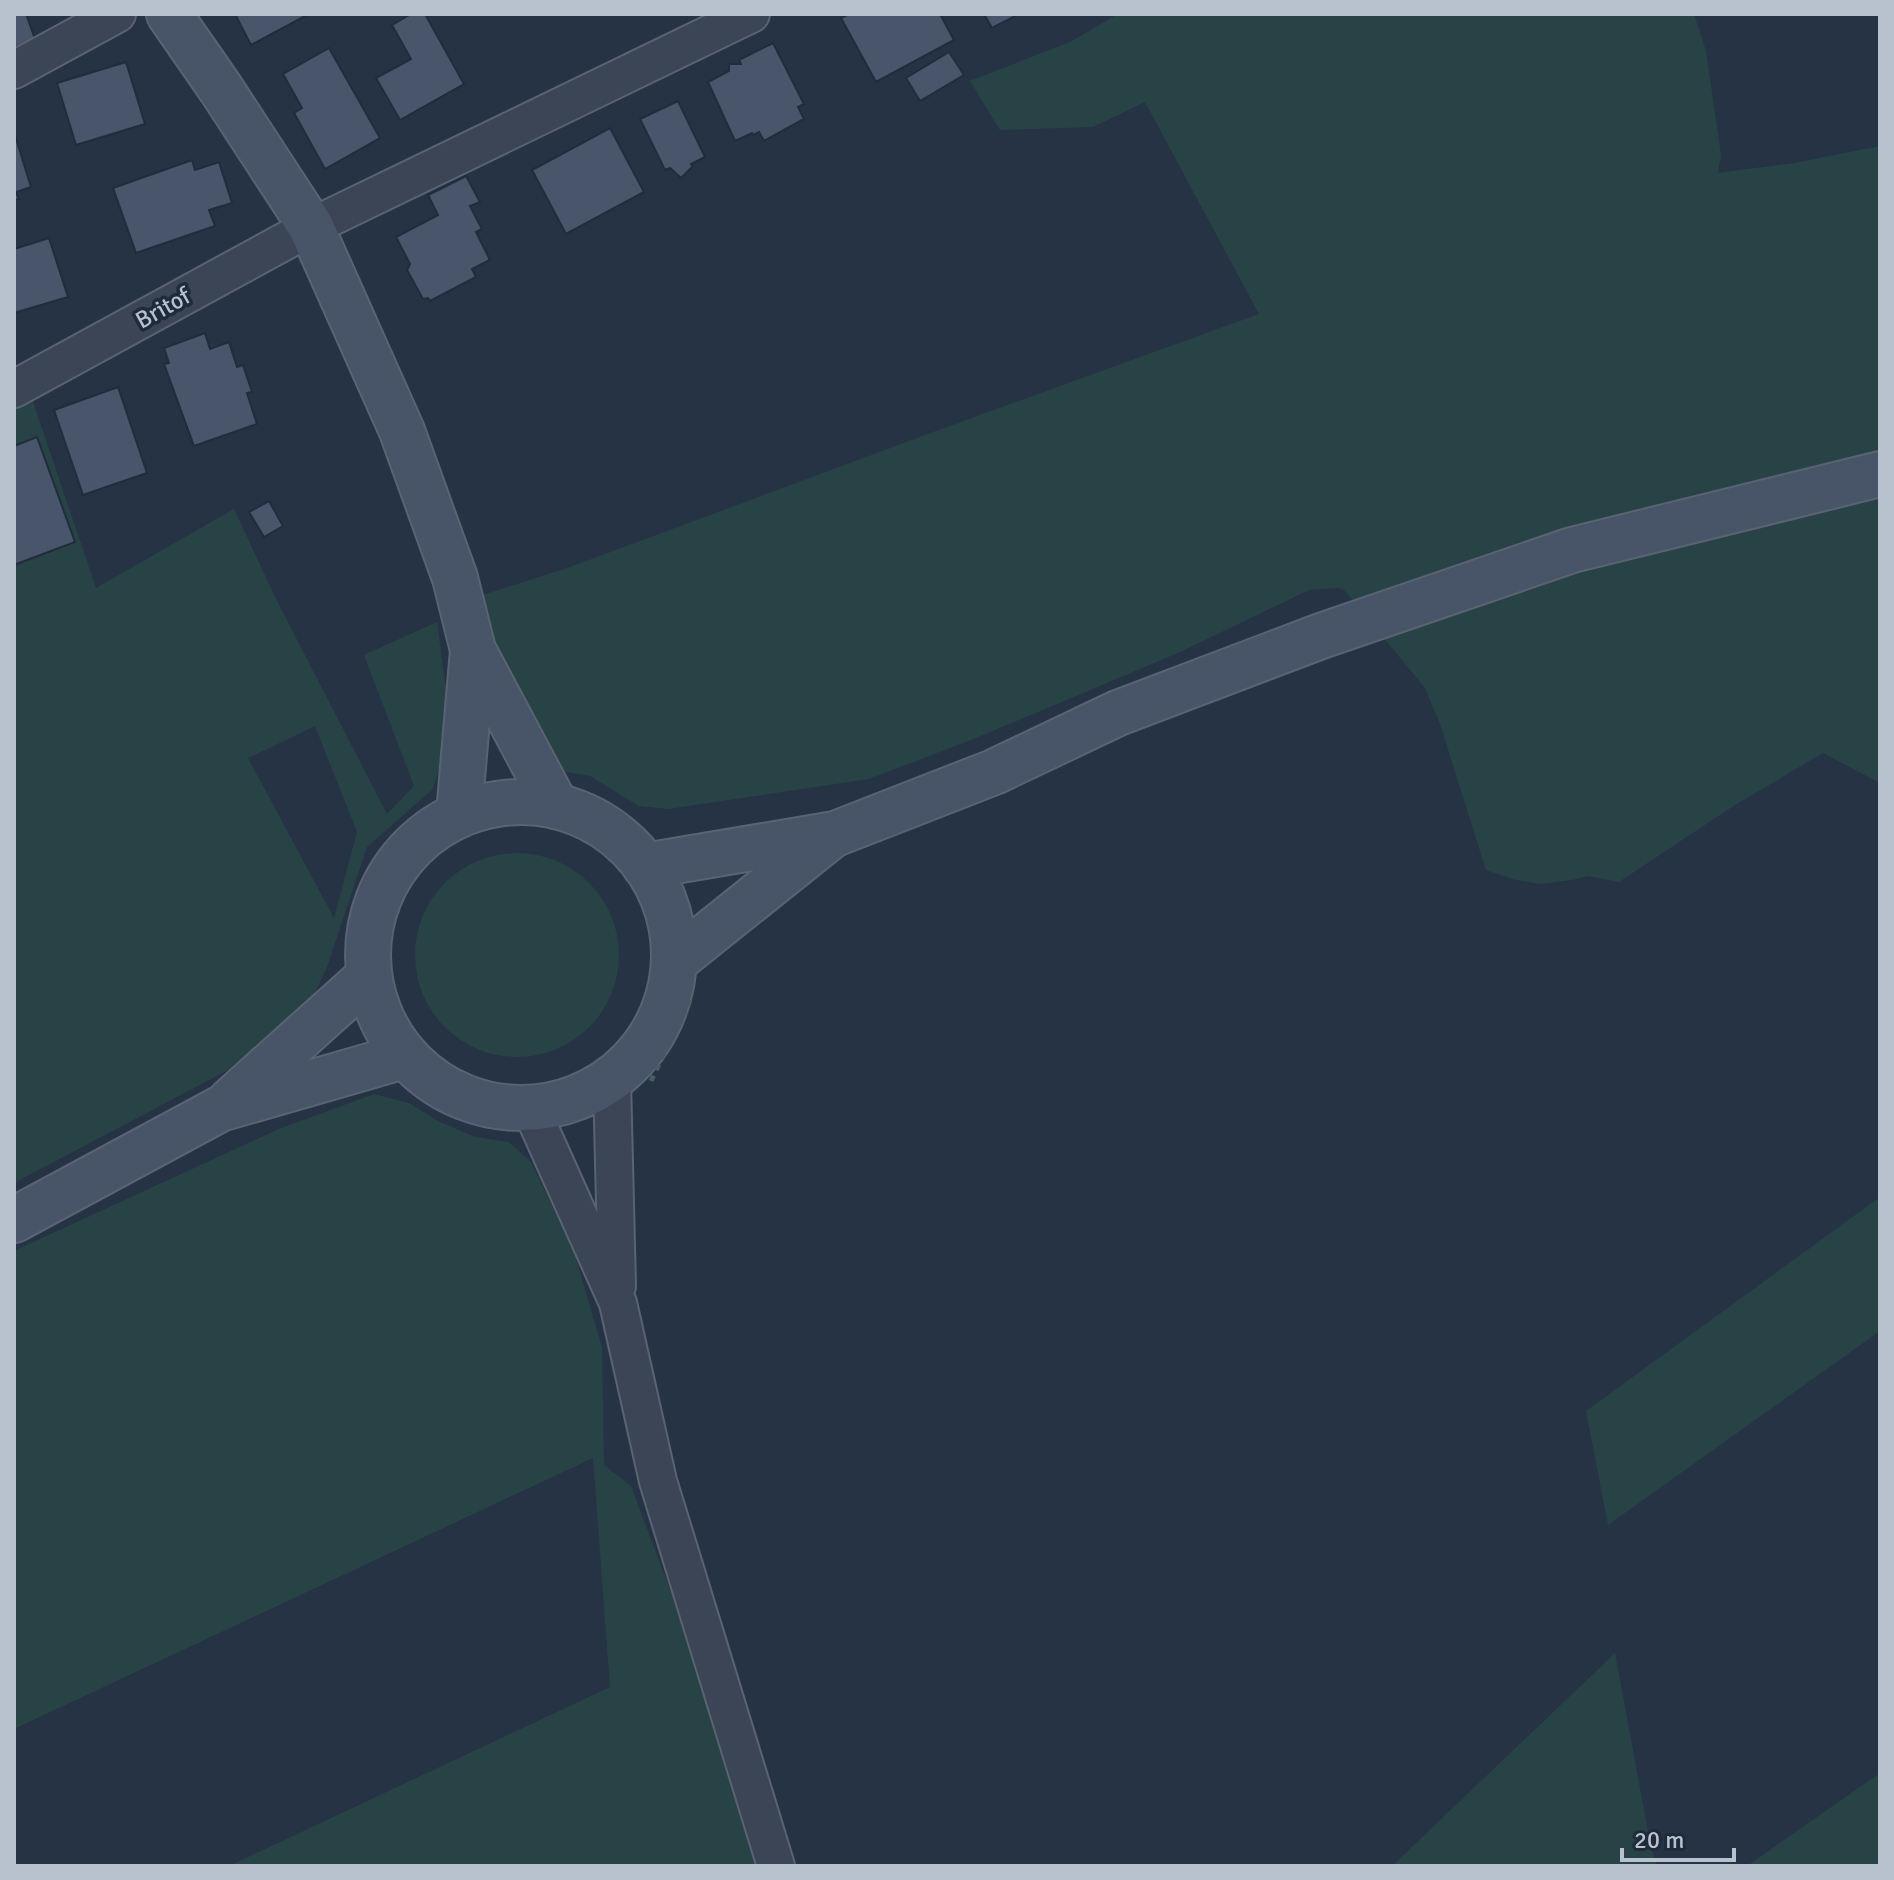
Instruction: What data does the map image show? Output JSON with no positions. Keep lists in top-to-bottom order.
{
  "streets": {
    "street": ["Britof"]
  },
  "scale_bar": "20 m"
}
